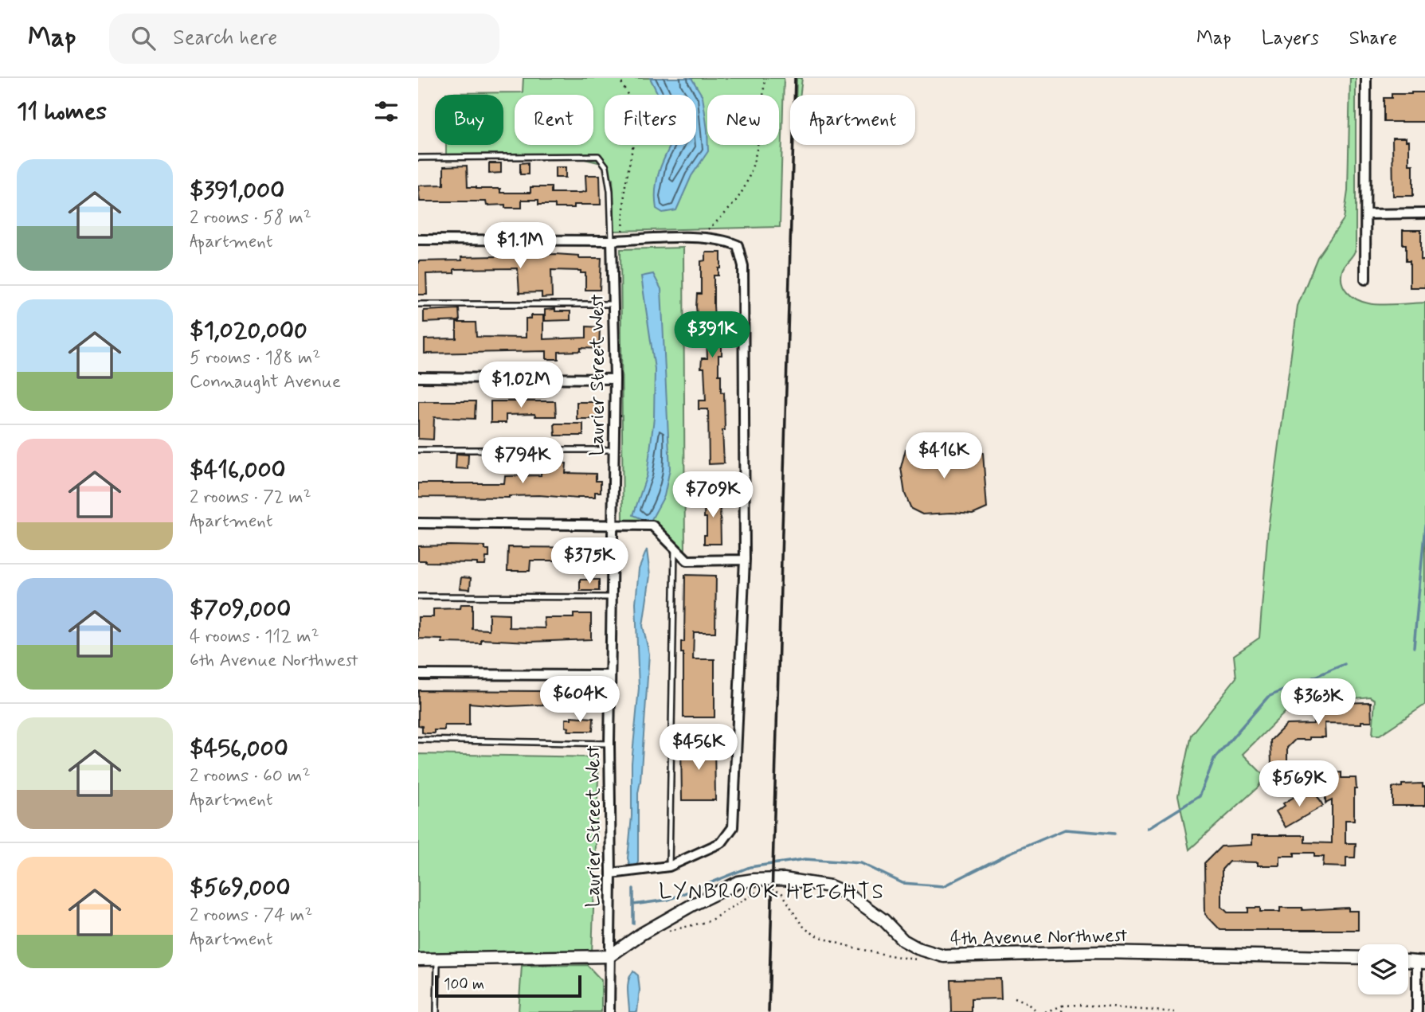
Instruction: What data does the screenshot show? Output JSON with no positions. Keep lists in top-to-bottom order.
{
  "streets": {
    "street": ["Laurier Street West", "4th Avenue Northwest"]
  },
  "crossings": [
    ["Laurier Street West", "4th Avenue Northwest"]
  ],
  "districts": ["LYNBROOK HEIGHTS"],
  "scale_bar": "100 m",
  "page": {
    "header": "Map",
    "search": "Search here",
    "nav": ["Map", "Layers", "Share"],
    "heading": "11 homes",
    "chip": [
      "Buy",
      "Rent",
      "Filters",
      "New",
      "Apartment"
    ],
    "list": [
      {
        "name": "$391,000",
        "note": "2 rooms · 58 m² · Apartment"
      },
      {
        "name": "$1,020,000",
        "note": "5 rooms · 188 m² · Connaught Avenue"
      },
      {
        "name": "$416,000",
        "note": "2 rooms · 72 m² · Apartment"
      },
      {
        "name": "$709,000",
        "note": "4 rooms · 112 m² · 6th Avenue Northwest"
      },
      {
        "name": "$456,000",
        "note": "2 rooms · 60 m² · Apartment"
      },
      {
        "name": "$569,000",
        "note": "2 rooms · 74 m² · Apartment"
      }
    ],
    "price": [
      "$1.1M",
      "$391K",
      "$1.02M",
      "$416K",
      "$794K",
      "$709K",
      "$375K",
      "$604K",
      "$363K",
      "$456K",
      "$569K"
    ],
    "scale": "100 m"
  }
}
